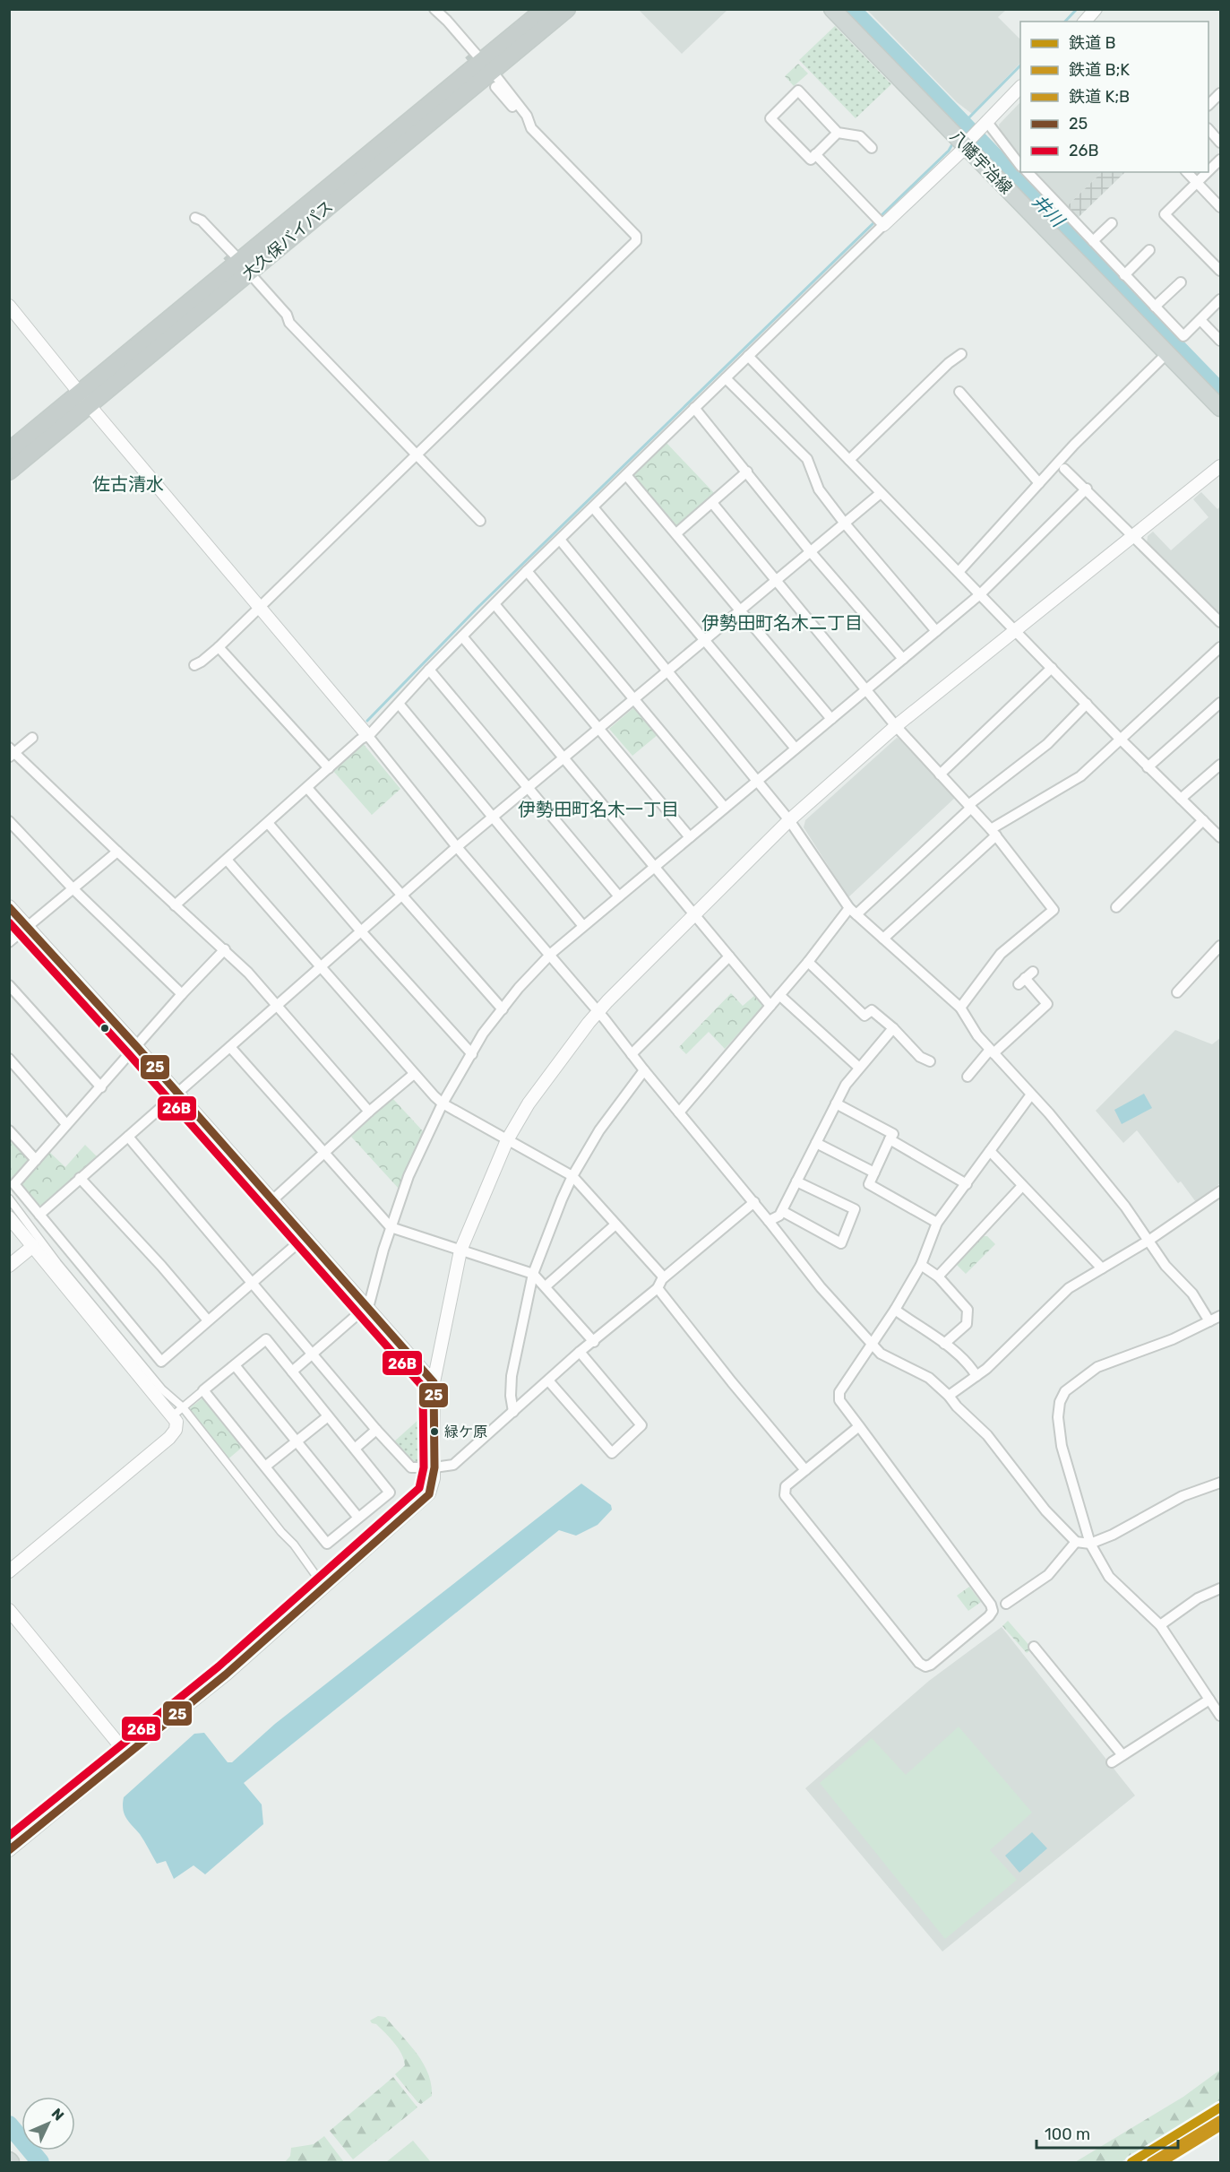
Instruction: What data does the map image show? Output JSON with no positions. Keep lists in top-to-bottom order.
{
  "streets": {
    "highway": ["大久保バイパス"],
    "main road": ["八幡宇治線"]
  },
  "districts": ["佐古清水", "伊勢田町名木二丁目", "伊勢田町名木一丁目"],
  "water": ["井川"],
  "places": ["緑ケ原"],
  "lines": [
    "transit line 25",
    "transit line 26B",
    "rail line B",
    "rail line B;K",
    "rail line K;B"
  ],
  "legend": [
    "鉄道 B",
    "鉄道 B;K",
    "鉄道 K;B",
    "25",
    "26B"
  ],
  "scale_bar": "100 m",
  "north": "top right"
}
